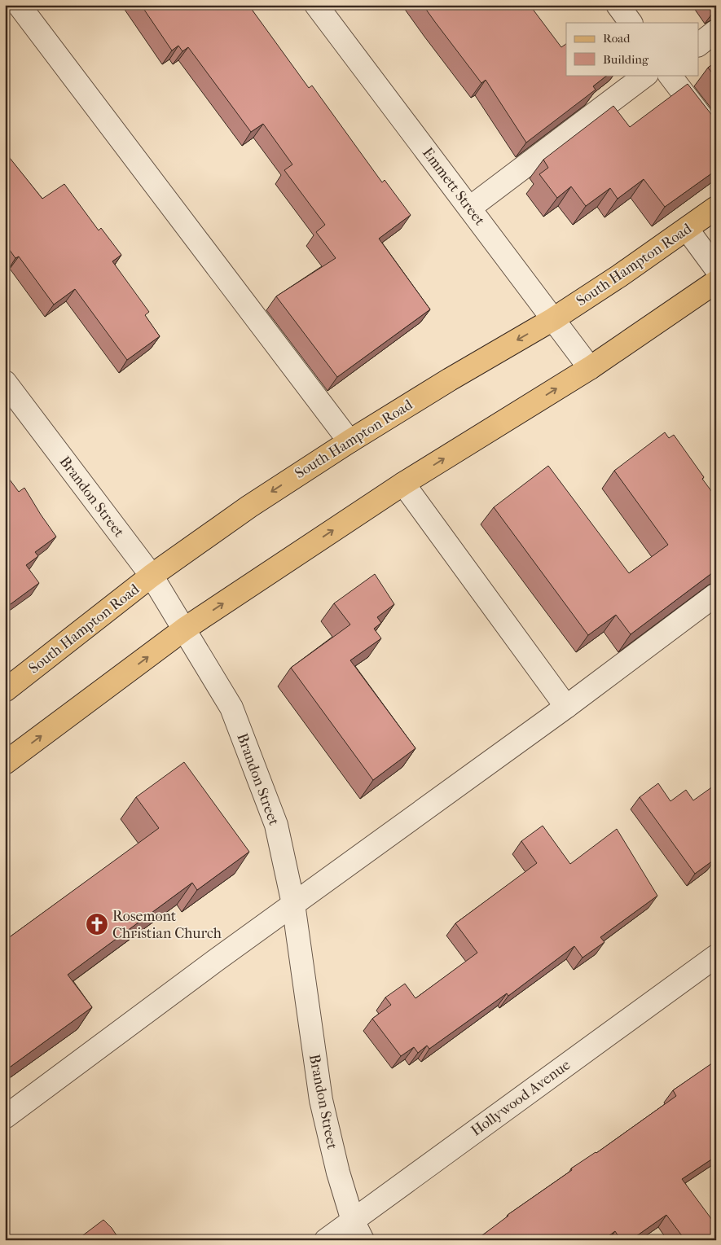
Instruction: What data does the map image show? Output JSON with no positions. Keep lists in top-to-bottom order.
{
  "streets": {
    "main road": ["South Hampton Road"],
    "street": ["Emmett Street", "Brandon Street", "Hollywood Avenue"]
  },
  "crossings": [
    ["Emmett Street", "South Hampton Road"],
    ["South Hampton Road", "Brandon Street"],
    ["Brandon Street", "Hollywood Avenue"]
  ],
  "places": {
    "church": ["Rosemont Christian Church"]
  },
  "legend": ["Road", "Building"]
}
